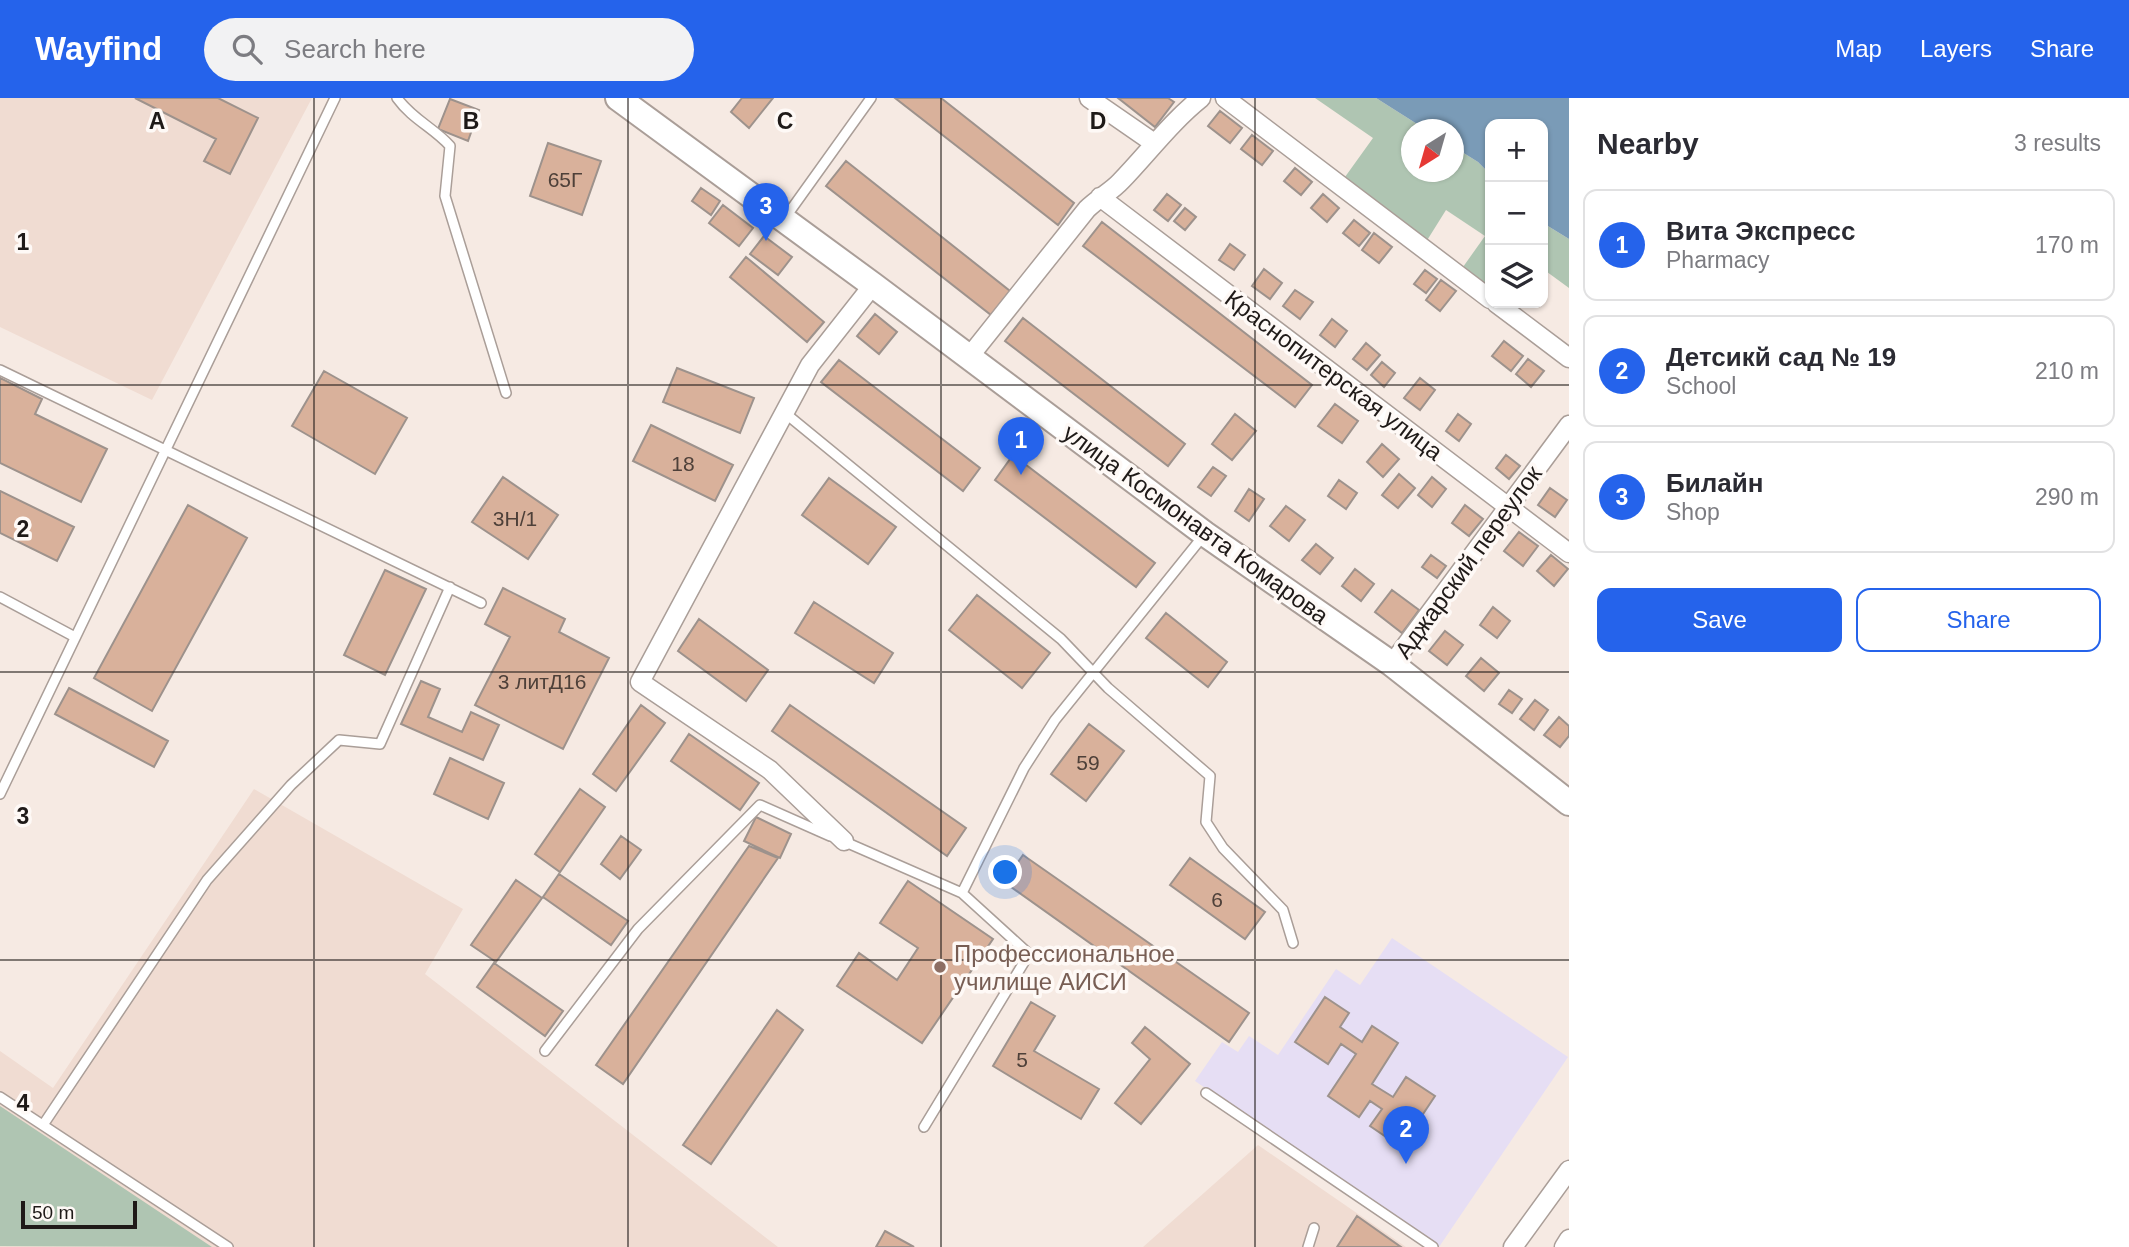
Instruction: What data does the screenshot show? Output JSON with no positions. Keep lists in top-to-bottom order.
{
  "streets": {
    "main road": ["улица Космонавта Комарова"],
    "street": ["Краснопитерская улица", "Аджарский переулок"]
  },
  "crossings": [
    ["Краснопитерская улица", "Аджарский переулок"],
    ["улица Космонавта Комарова", "Аджарский переулок"]
  ],
  "places": ["Профессиональное училище АИСИ"],
  "house_numbers": [
    "65Г",
    "18",
    "3Н/1",
    "3 литД16",
    "59",
    "6",
    "5"
  ],
  "scale_bar": "50 m",
  "north": "bottom left",
  "page": {
    "header": "Wayfind",
    "search": "Search here",
    "nav": ["Map", "Layers", "Share"],
    "heading": ["Nearby", "3 results"],
    "map_buttons": ["+", "−"],
    "pins": ["3", "1", "2"],
    "list": [
      {
        "mark": "1",
        "name": "Вита Экспресс",
        "note": "Pharmacy",
        "value": "170 m"
      },
      {
        "mark": "2",
        "name": "Детсикй сад № 19",
        "note": "School",
        "value": "210 m"
      },
      {
        "mark": "3",
        "name": "Билайн",
        "note": "Shop",
        "value": "290 m"
      }
    ],
    "buttons": ["Save", "Share"],
    "scale": "50 m"
  },
  "grid": {
    "columns": [
      "A",
      "B",
      "C",
      "D"
    ],
    "rows": [
      "1",
      "2",
      "3",
      "4"
    ]
  }
}
